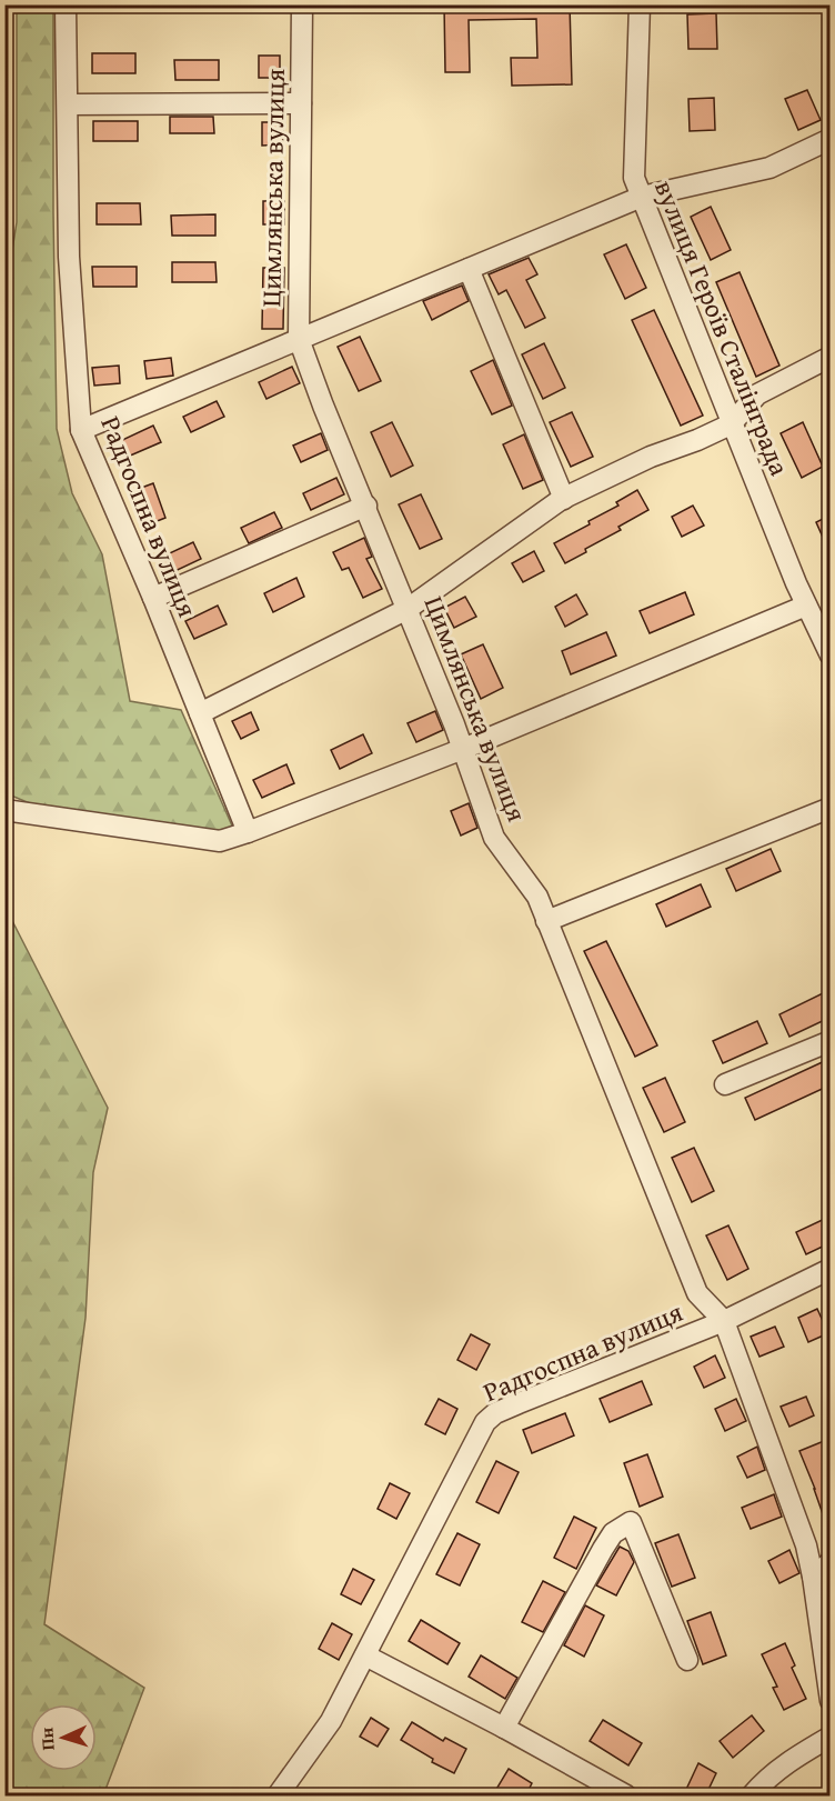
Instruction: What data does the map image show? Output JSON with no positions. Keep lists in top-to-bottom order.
{
  "streets": {
    "street": ["Цимлянська вулиця", "вулиця Героїв Сталінграда", "Радгоспна вулиця"]
  },
  "crossings": [
    ["Цимлянська вулиця", "Радгоспна вулиця"]
  ],
  "north": "left"
}
